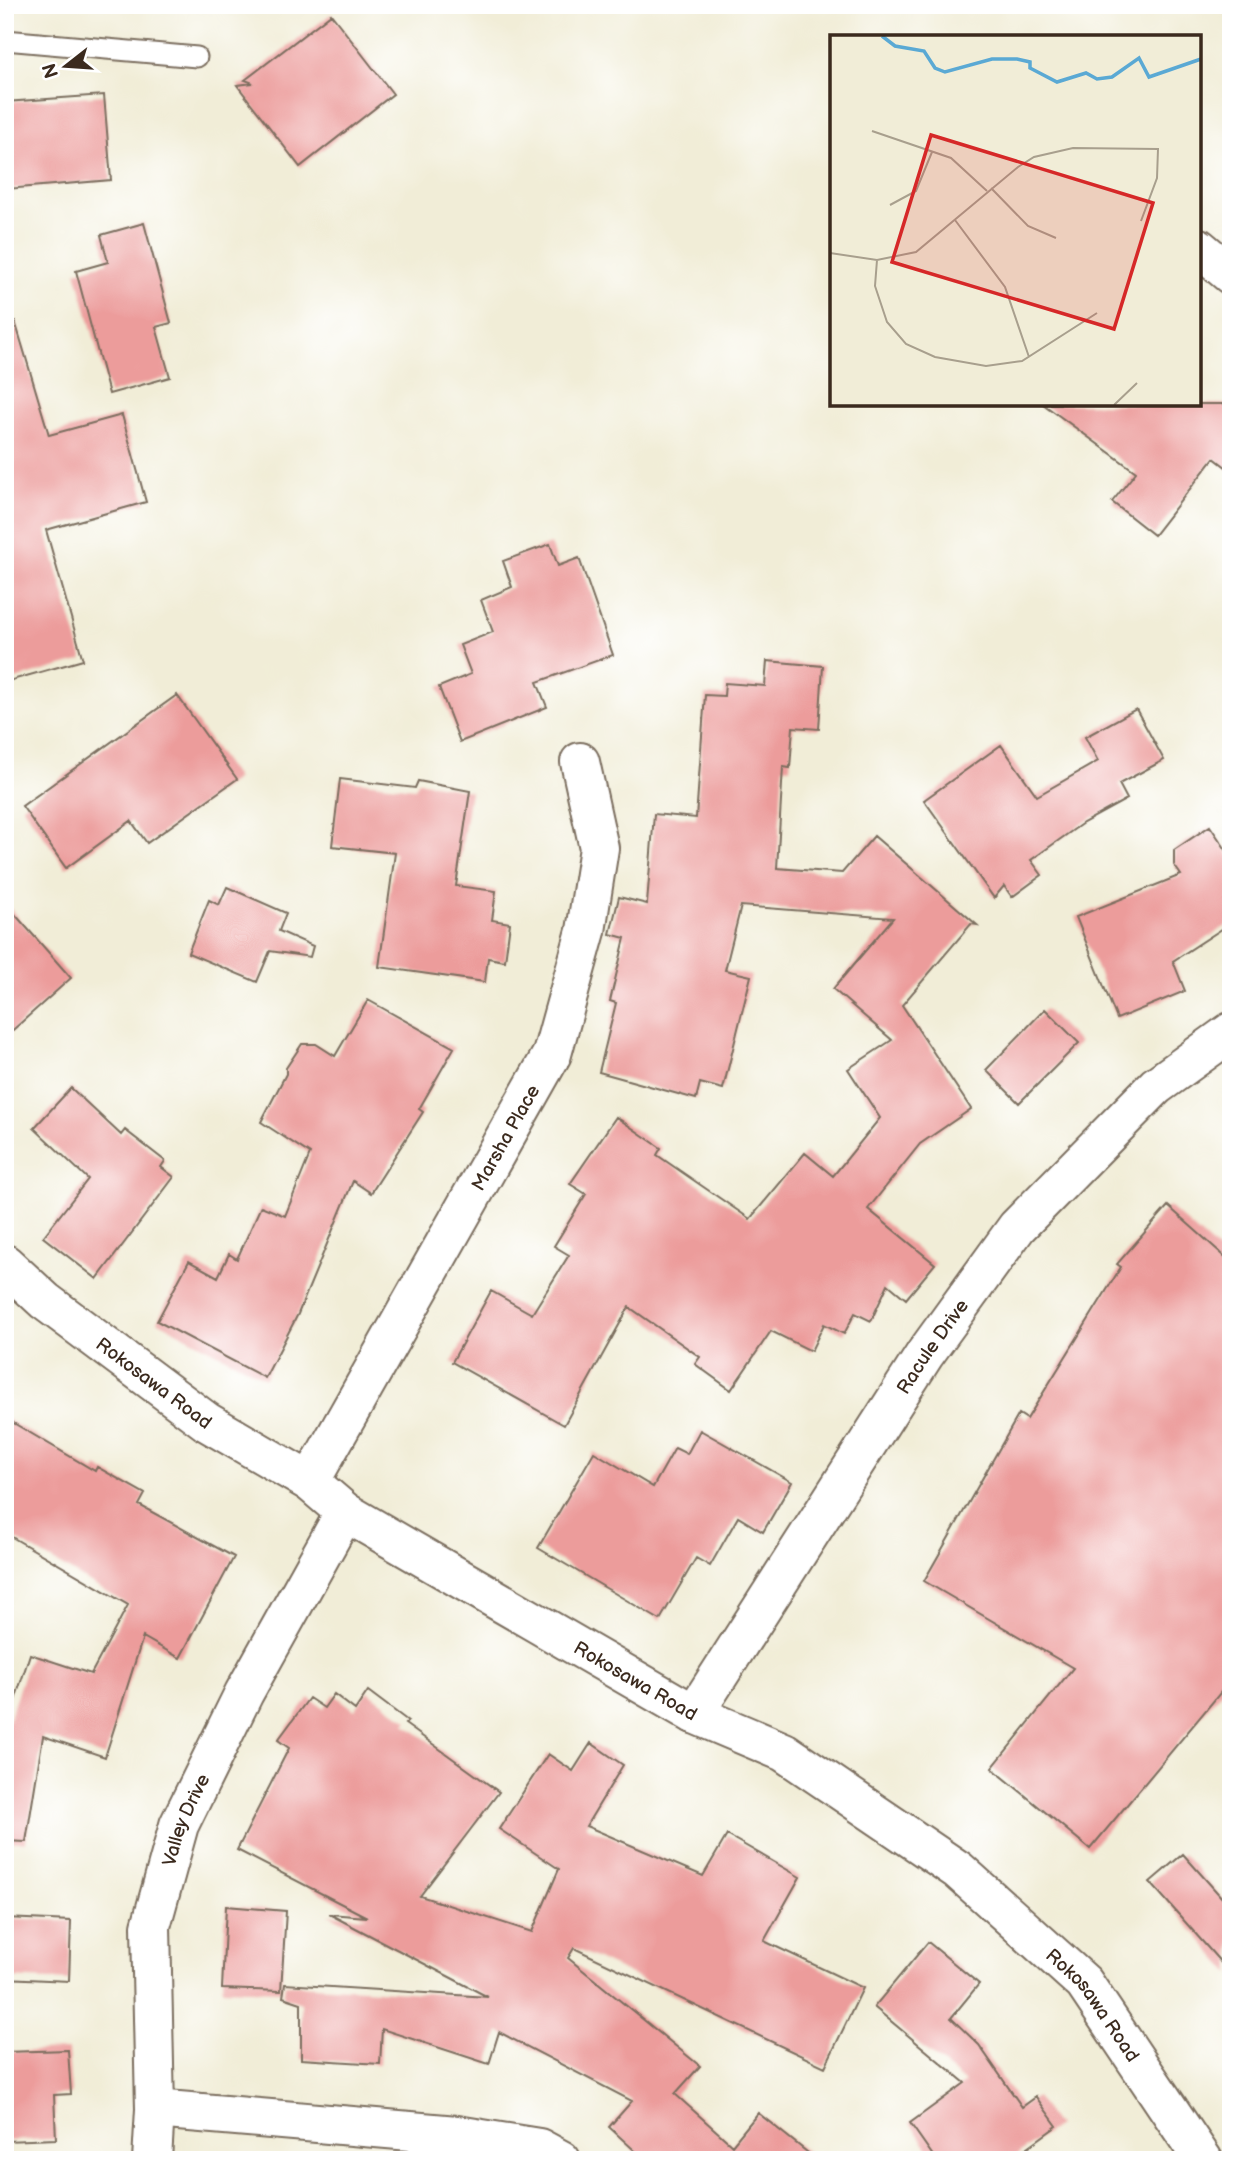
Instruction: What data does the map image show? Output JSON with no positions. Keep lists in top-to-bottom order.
{
  "streets": {
    "street": [
      "Marsha Place",
      "Racule Drive",
      "Rokosawa Road",
      "Valley Drive"
    ]
  },
  "crossings": [
    ["Marsha Place", "Rokosawa Road"],
    ["Racule Drive", "Rokosawa Road"],
    ["Rokosawa Road", "Valley Drive"]
  ],
  "north": "left"
}
